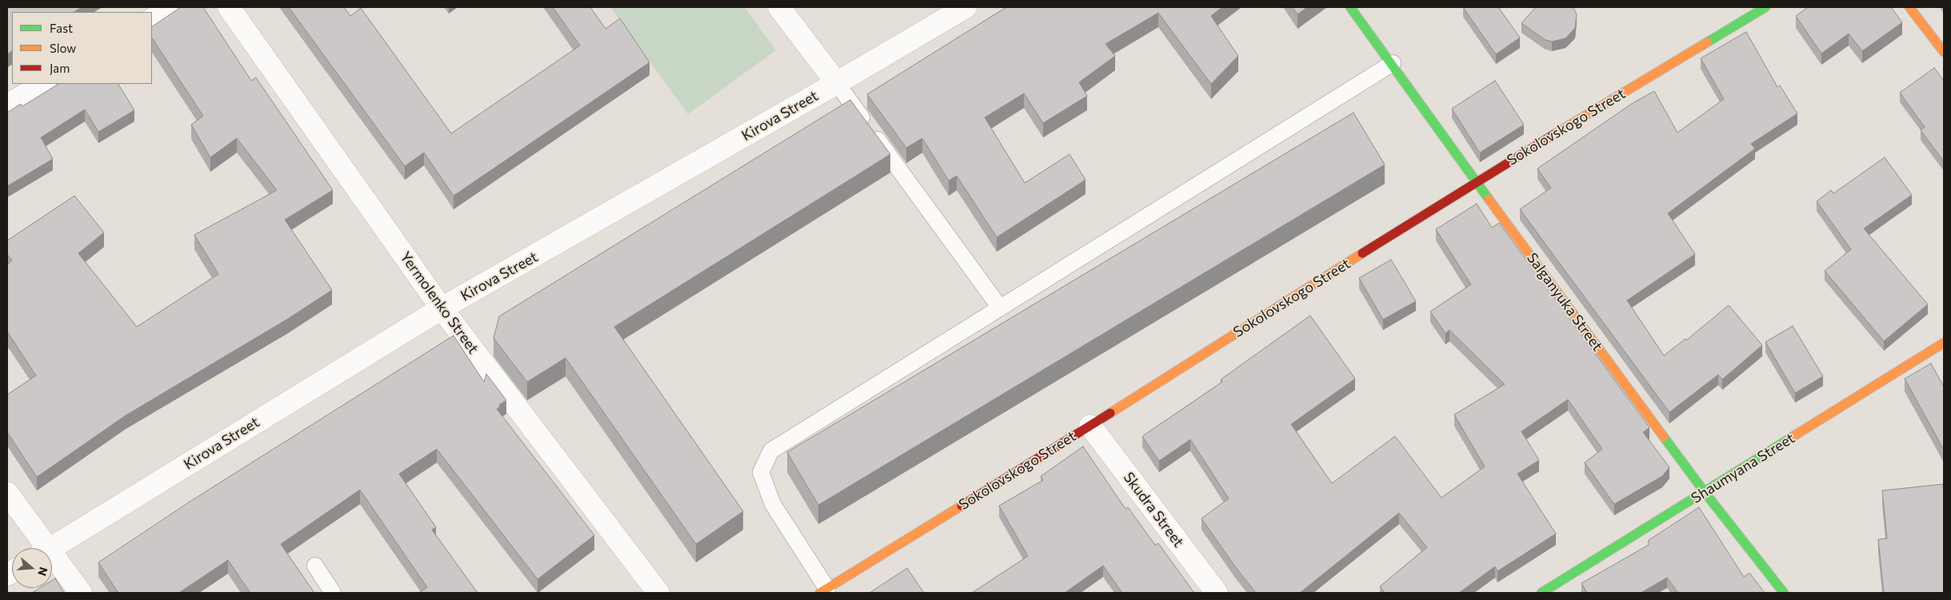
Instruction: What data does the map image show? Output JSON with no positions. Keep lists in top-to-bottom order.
{
  "streets": {
    "street": [
      "Kirova Street",
      "Sokolovskogo Street",
      "Salganyuka Street",
      "Yermolenko Street",
      "Shaumyana Street",
      "Skudra Street"
    ]
  },
  "crossings": [
    ["Kirova Street", "Yermolenko Street"],
    ["Sokolovskogo Street", "Salganyuka Street"],
    ["Sokolovskogo Street", "Skudra Street"],
    ["Salganyuka Street", "Shaumyana Street"]
  ],
  "legend": ["Fast", "Slow", "Jam"],
  "north": "right"
}
